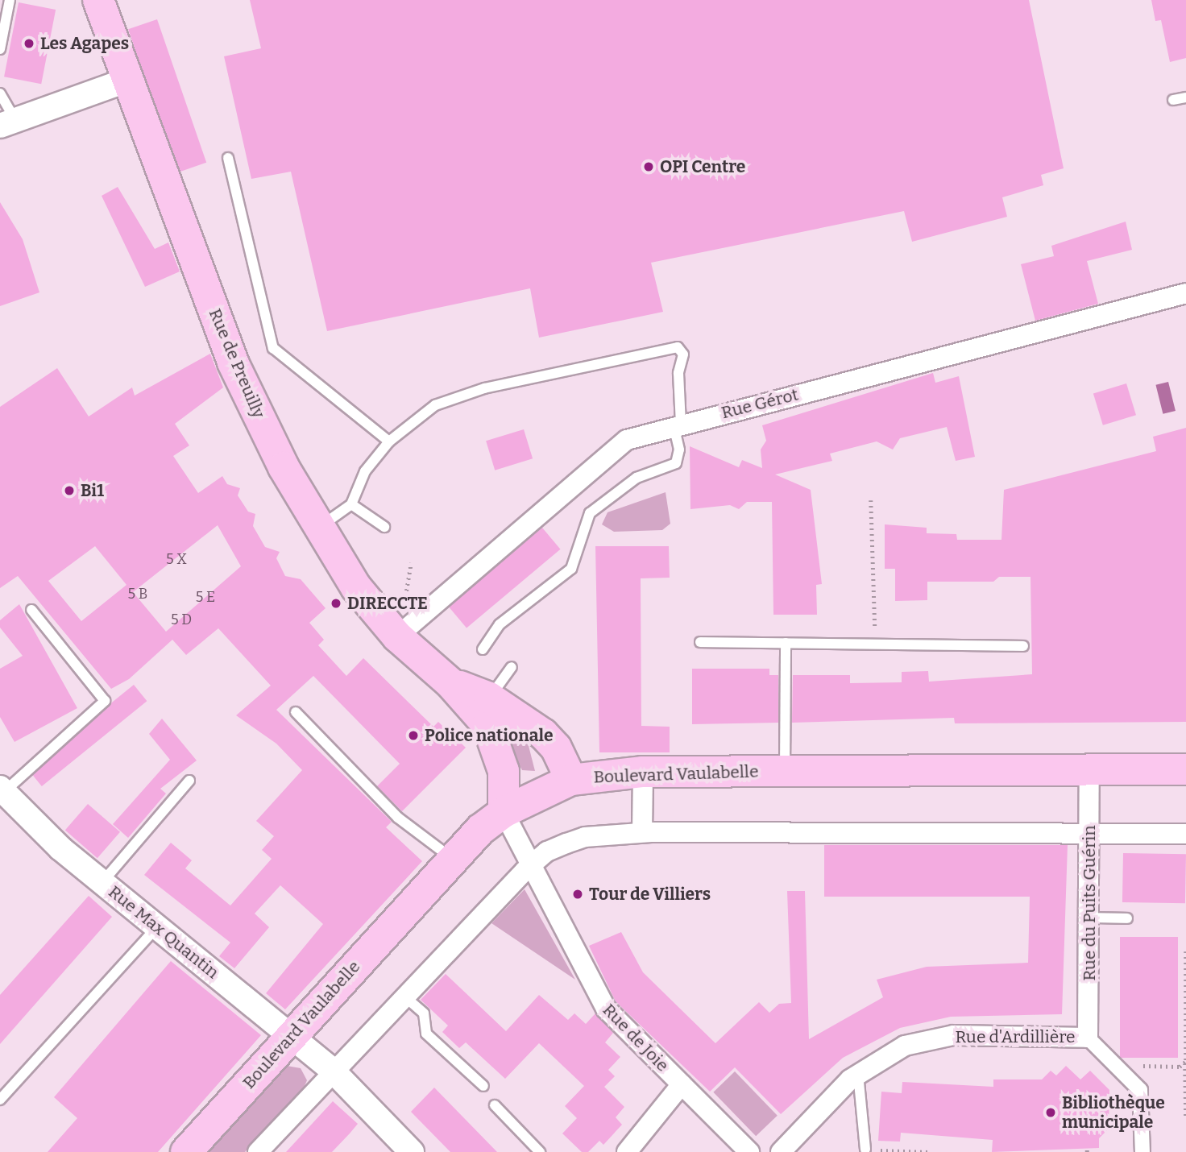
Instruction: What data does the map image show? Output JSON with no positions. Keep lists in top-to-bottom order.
{
  "streets": {
    "main road": ["Rue de Preuilly", "Boulevard Vaulabelle"],
    "street": [
      "Rue Gérot",
      "Rue du Puits Guérin",
      "Rue Max Quantin",
      "Rue d'Ardillière",
      "Rue de Joie"
    ]
  },
  "crossings": [
    ["Rue de Preuilly", "Rue Gérot"],
    ["Rue de Preuilly", "Boulevard Vaulabelle"],
    ["Rue de Preuilly", "Rue de Joie"],
    ["Boulevard Vaulabelle", "Rue du Puits Guérin"],
    ["Boulevard Vaulabelle", "Rue Max Quantin"],
    ["Boulevard Vaulabelle", "Rue de Joie"],
    ["Rue du Puits Guérin", "Rue d'Ardillière"]
  ],
  "places": [
    "Les Agapes",
    "OPI Centre",
    "Bi1",
    "DIRECCTE",
    "Police nationale",
    "Tour de Villiers",
    "Bibliothèque municipale"
  ],
  "house_numbers": [
    "5 X",
    "5 B",
    "5 E",
    "5 D"
  ]
}
